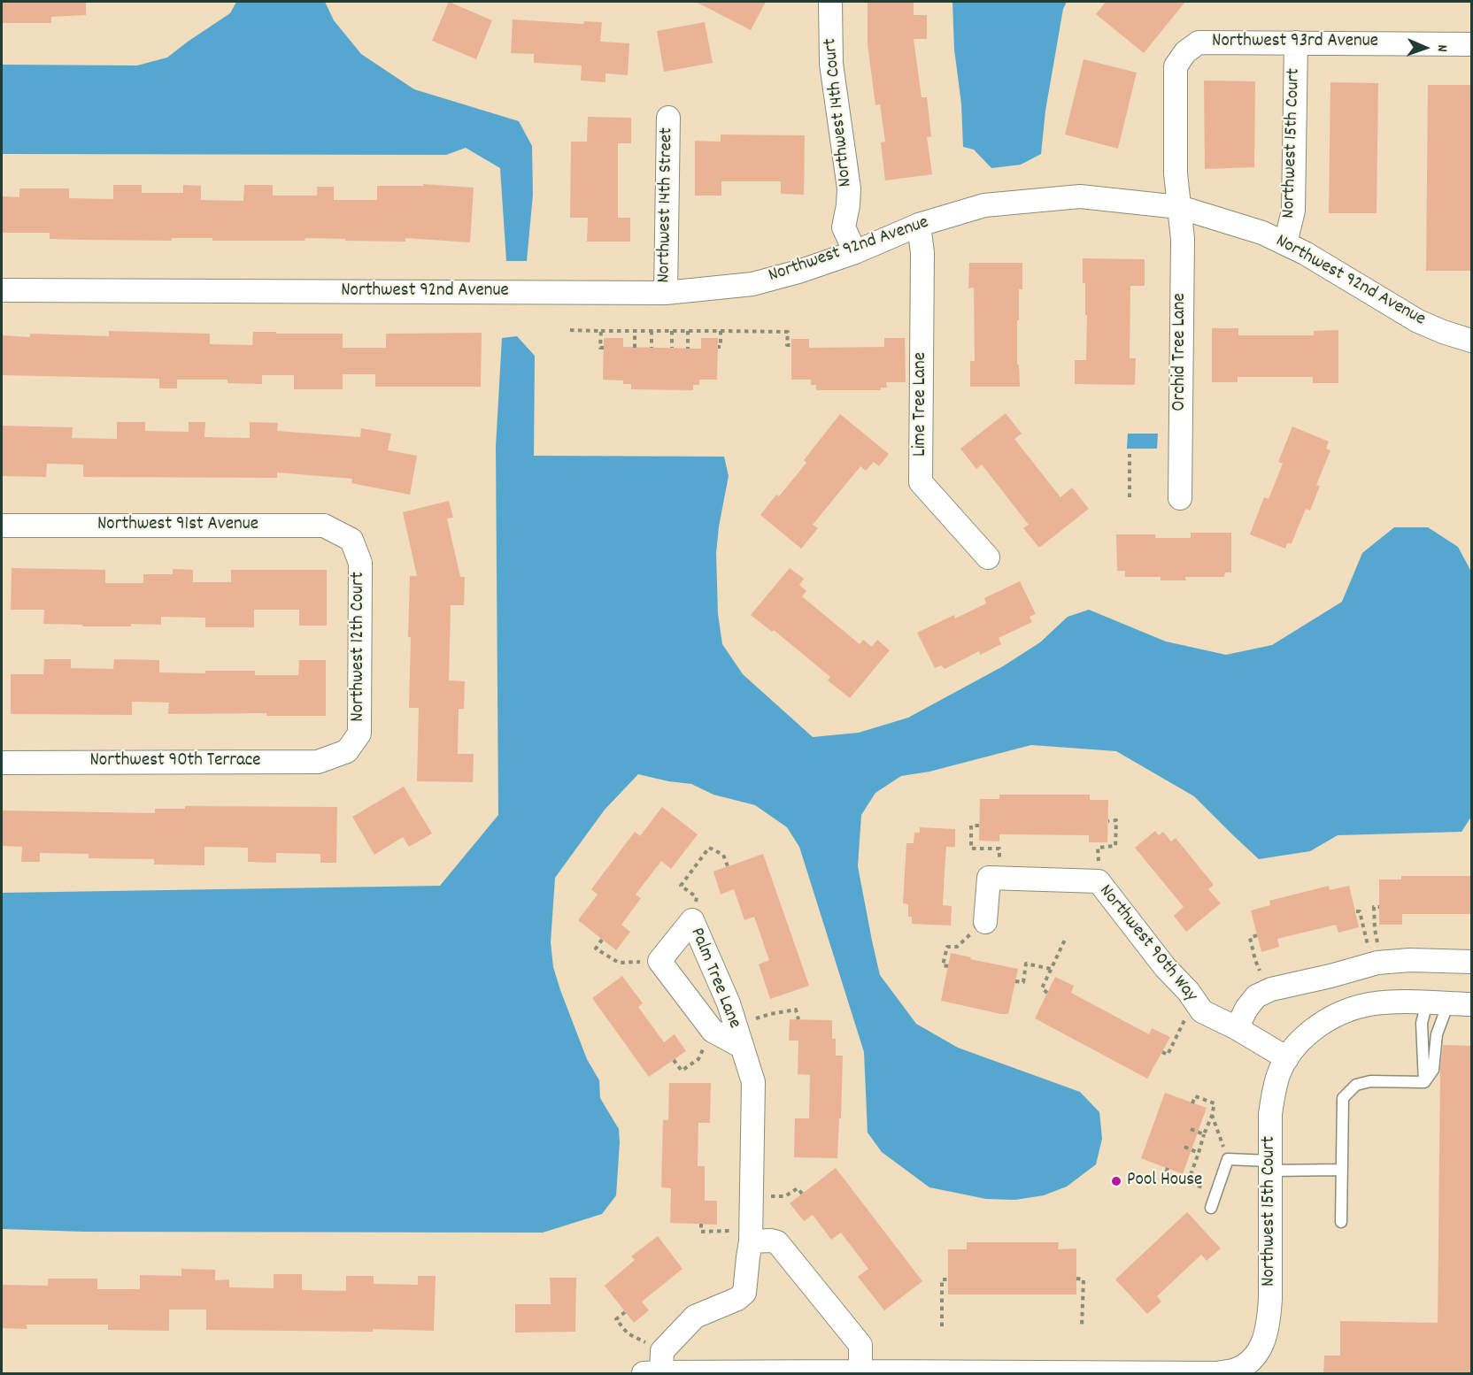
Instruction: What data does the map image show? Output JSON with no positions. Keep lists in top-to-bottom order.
{
  "streets": {
    "street": [
      "Northwest 93rd Avenue",
      "Northwest 14th Court",
      "Northwest 15th Court",
      "Northwest 14th Street",
      "Northwest 92nd Avenue",
      "Orchid Tree Lane",
      "Lime Tree Lane",
      "Northwest 91st Avenue",
      "Northwest 12th Court",
      "Northwest 90th Terrace",
      "Northwest 90th Way",
      "Palm Tree Lane"
    ]
  },
  "crossings": [
    ["Northwest 93rd Avenue", "Northwest 15th Court"],
    ["Northwest 93rd Avenue", "Orchid Tree Lane"],
    ["Northwest 14th Court", "Northwest 92nd Avenue"],
    ["Northwest 15th Court", "Northwest 92nd Avenue"],
    ["Northwest 15th Court", "Northwest 90th Way"],
    ["Northwest 14th Street", "Northwest 92nd Avenue"],
    ["Northwest 92nd Avenue", "Orchid Tree Lane"],
    ["Northwest 92nd Avenue", "Lime Tree Lane"],
    ["Northwest 91st Avenue", "Northwest 12th Court"],
    ["Northwest 12th Court", "Northwest 90th Terrace"]
  ],
  "places": ["Pool House"],
  "north": "right"
}
